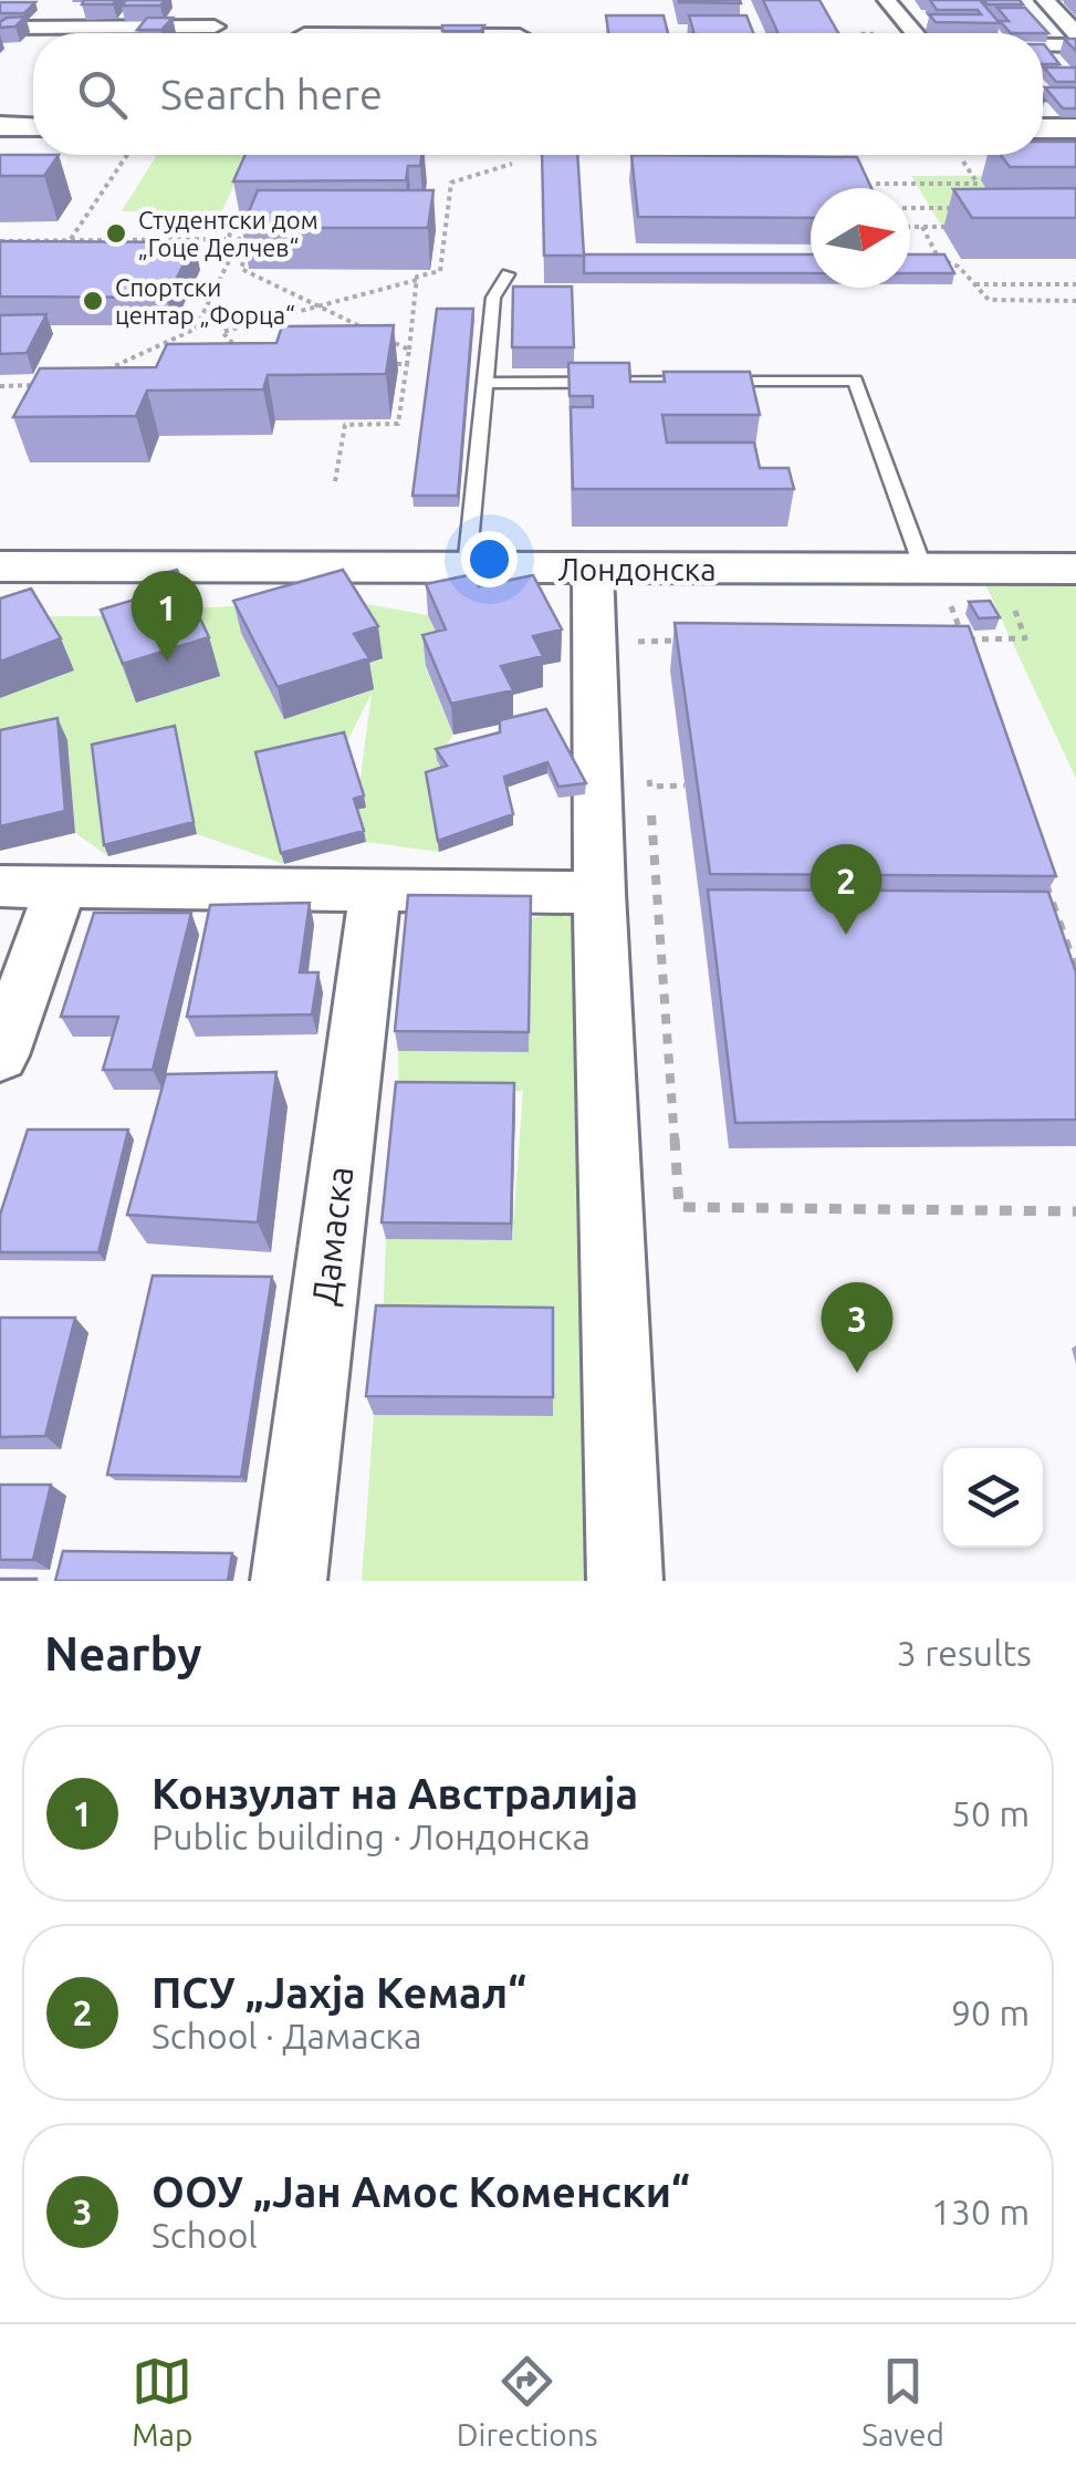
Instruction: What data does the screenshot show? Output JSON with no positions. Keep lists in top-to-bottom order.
{
  "streets": {
    "street": ["Лондонска", "Дамаска"]
  },
  "places": ["Студентски дом „Гоце Делчев“", "Спортски центар „Форца“"],
  "north": "right",
  "page": {
    "search": "Search here",
    "pins": ["1", "2", "3"],
    "heading": ["Nearby", "3 results"],
    "list": [
      {
        "mark": "1",
        "name": "Конзулат на Австралија",
        "note": "Public building · Лондонска",
        "value": "50 m"
      },
      {
        "mark": "2",
        "name": "ПСУ „Јахја Кемал“",
        "note": "School · Дамаска",
        "value": "90 m"
      },
      {
        "mark": "3",
        "name": "ООУ „Јан Амос Коменски“",
        "note": "School",
        "value": "130 m"
      }
    ],
    "nav": ["Map", "Directions", "Saved"]
  }
}
